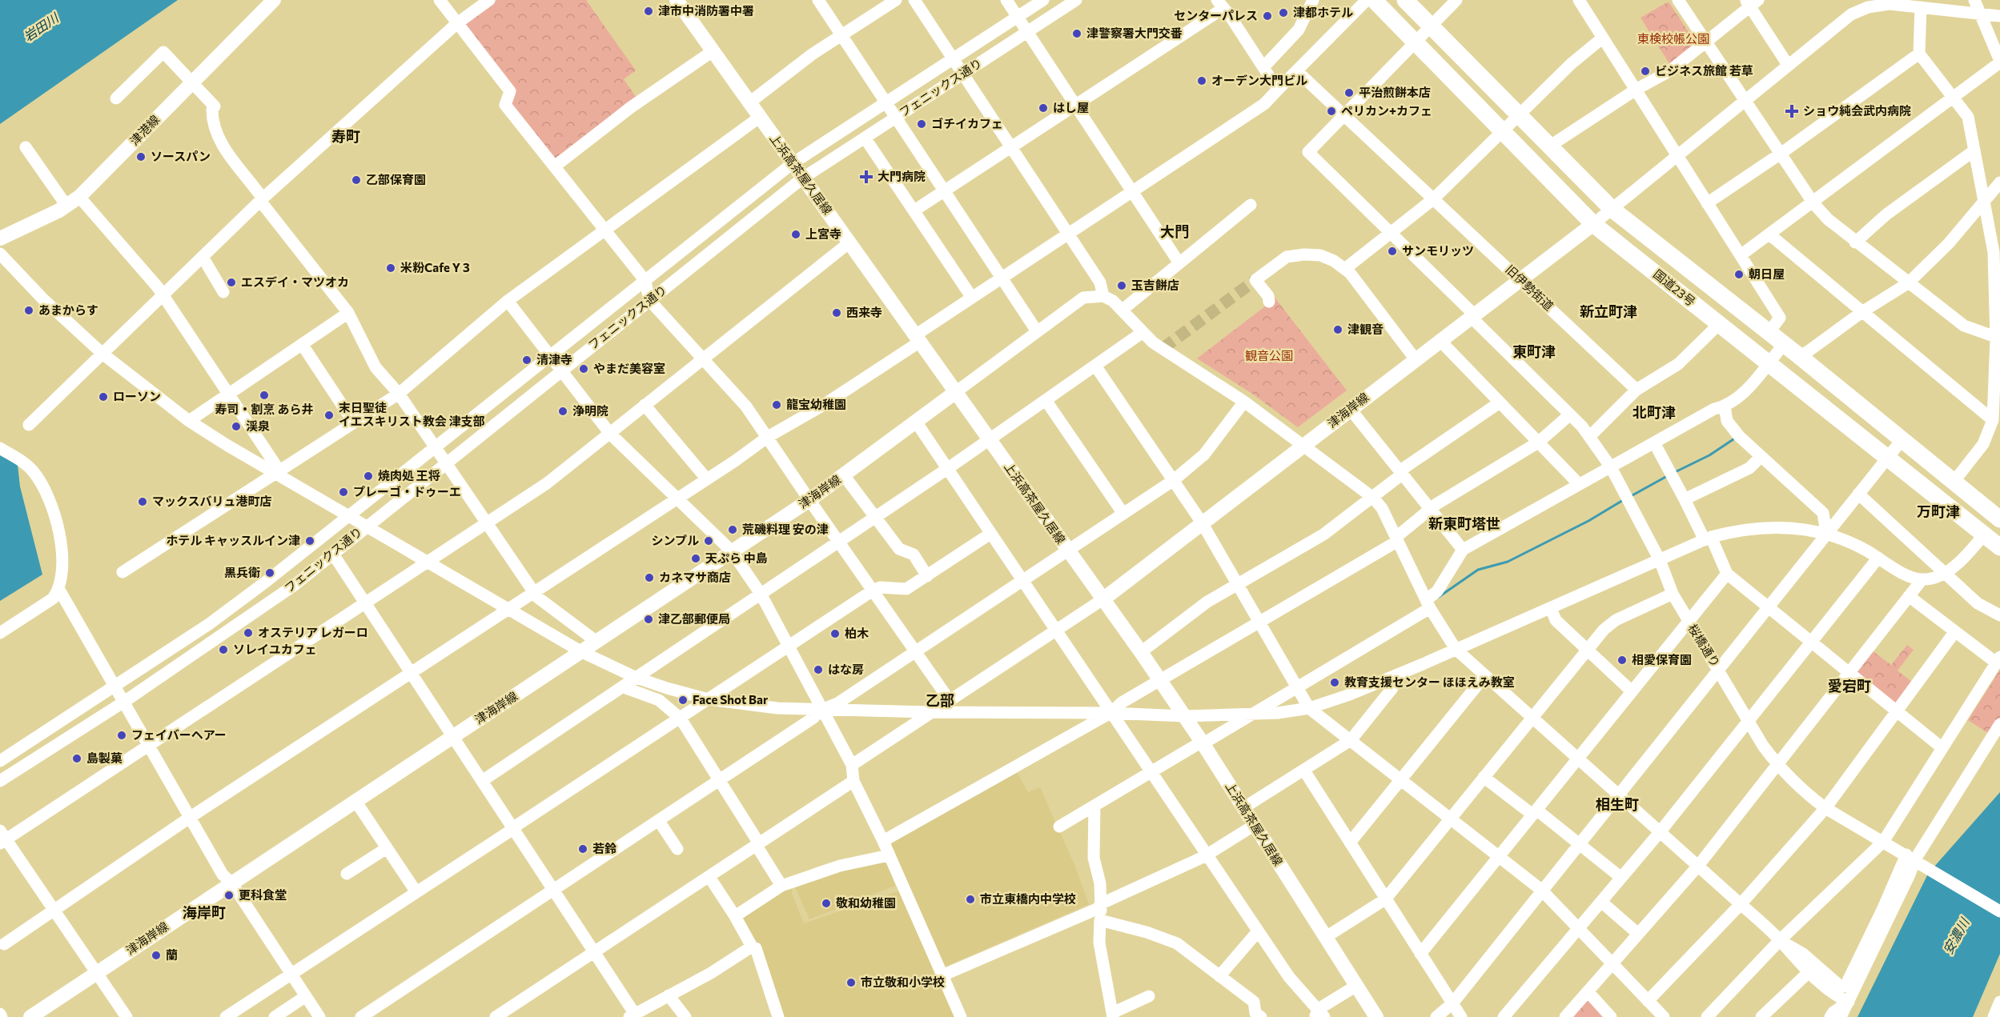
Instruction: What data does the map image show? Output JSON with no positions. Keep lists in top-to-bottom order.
{
  "streets": {
    "highway": ["国道23号"],
    "main road": ["津港線", "上浜高茶屋久居線", "津海岸線"],
    "street": ["フェニックス通り", "旧伊勢街道", "桜橋通り"]
  },
  "crossings": [
    ["フェニックス通り", "上浜高茶屋久居線"],
    ["上浜高茶屋久居線", "津海岸線"],
    ["旧伊勢街道", "津海岸線"],
    ["旧伊勢街道", "桜橋通り"],
    ["国道23号", "津海岸線"],
    ["津海岸線", "桜橋通り"]
  ],
  "districts": [
    "寿町",
    "大門",
    "新立町津",
    "東町津",
    "北町津",
    "万町津",
    "新東町塔世",
    "愛宕町",
    "乙部",
    "相生町",
    "海岸町"
  ],
  "water": ["岩田川", "安濃川"],
  "parks": ["東検校帳公園", "観音公園"],
  "places": {
    "other": [
      "津市中消防署中署",
      "津都ホテル",
      "センターパレス",
      "津警察署大門交番",
      "ビジネス旅館 若草",
      "オーデン大門ビル",
      "平治煎餅本店",
      "はし屋",
      "ペリカン+カフェ",
      "ゴチイカフェ",
      "ソースパン",
      "乙部保育園",
      "上宮寺",
      "サンモリッツ",
      "米粉Cafe Y 3",
      "朝日屋",
      "エスデイ・マツオカ",
      "玉吉餅店",
      "あまからす",
      "西来寺",
      "津観音",
      "清津寺",
      "やまだ美容室",
      "寿司・割烹 あら井",
      "ローソン",
      "龍宝幼稚園",
      "浄明院",
      "末日聖徒 イエスキリスト教会 津支部",
      "渓泉",
      "焼肉処 王将",
      "プレーゴ・ドゥーエ",
      "マックスバリュ港町店",
      "荒磯料理 安の津",
      "ホテル キャッスルイン津",
      "シンプル",
      "天ぷら 中島",
      "黒兵衛",
      "カネマサ商店",
      "津乙部郵便局",
      "オステリア レガーロ",
      "柏木",
      "ソレイユカフェ",
      "相愛保育園",
      "はな房",
      "教育支援センター ほほえみ教室",
      "Face Shot Bar",
      "フェイバーヘアー",
      "島製菓",
      "若鈴",
      "更科食堂",
      "市立東橋内中学校",
      "敬和幼稚園",
      "蘭",
      "市立敬和小学校"
    ],
    "health": ["ショウ純会武内病院", "大門病院"]
  }
}
